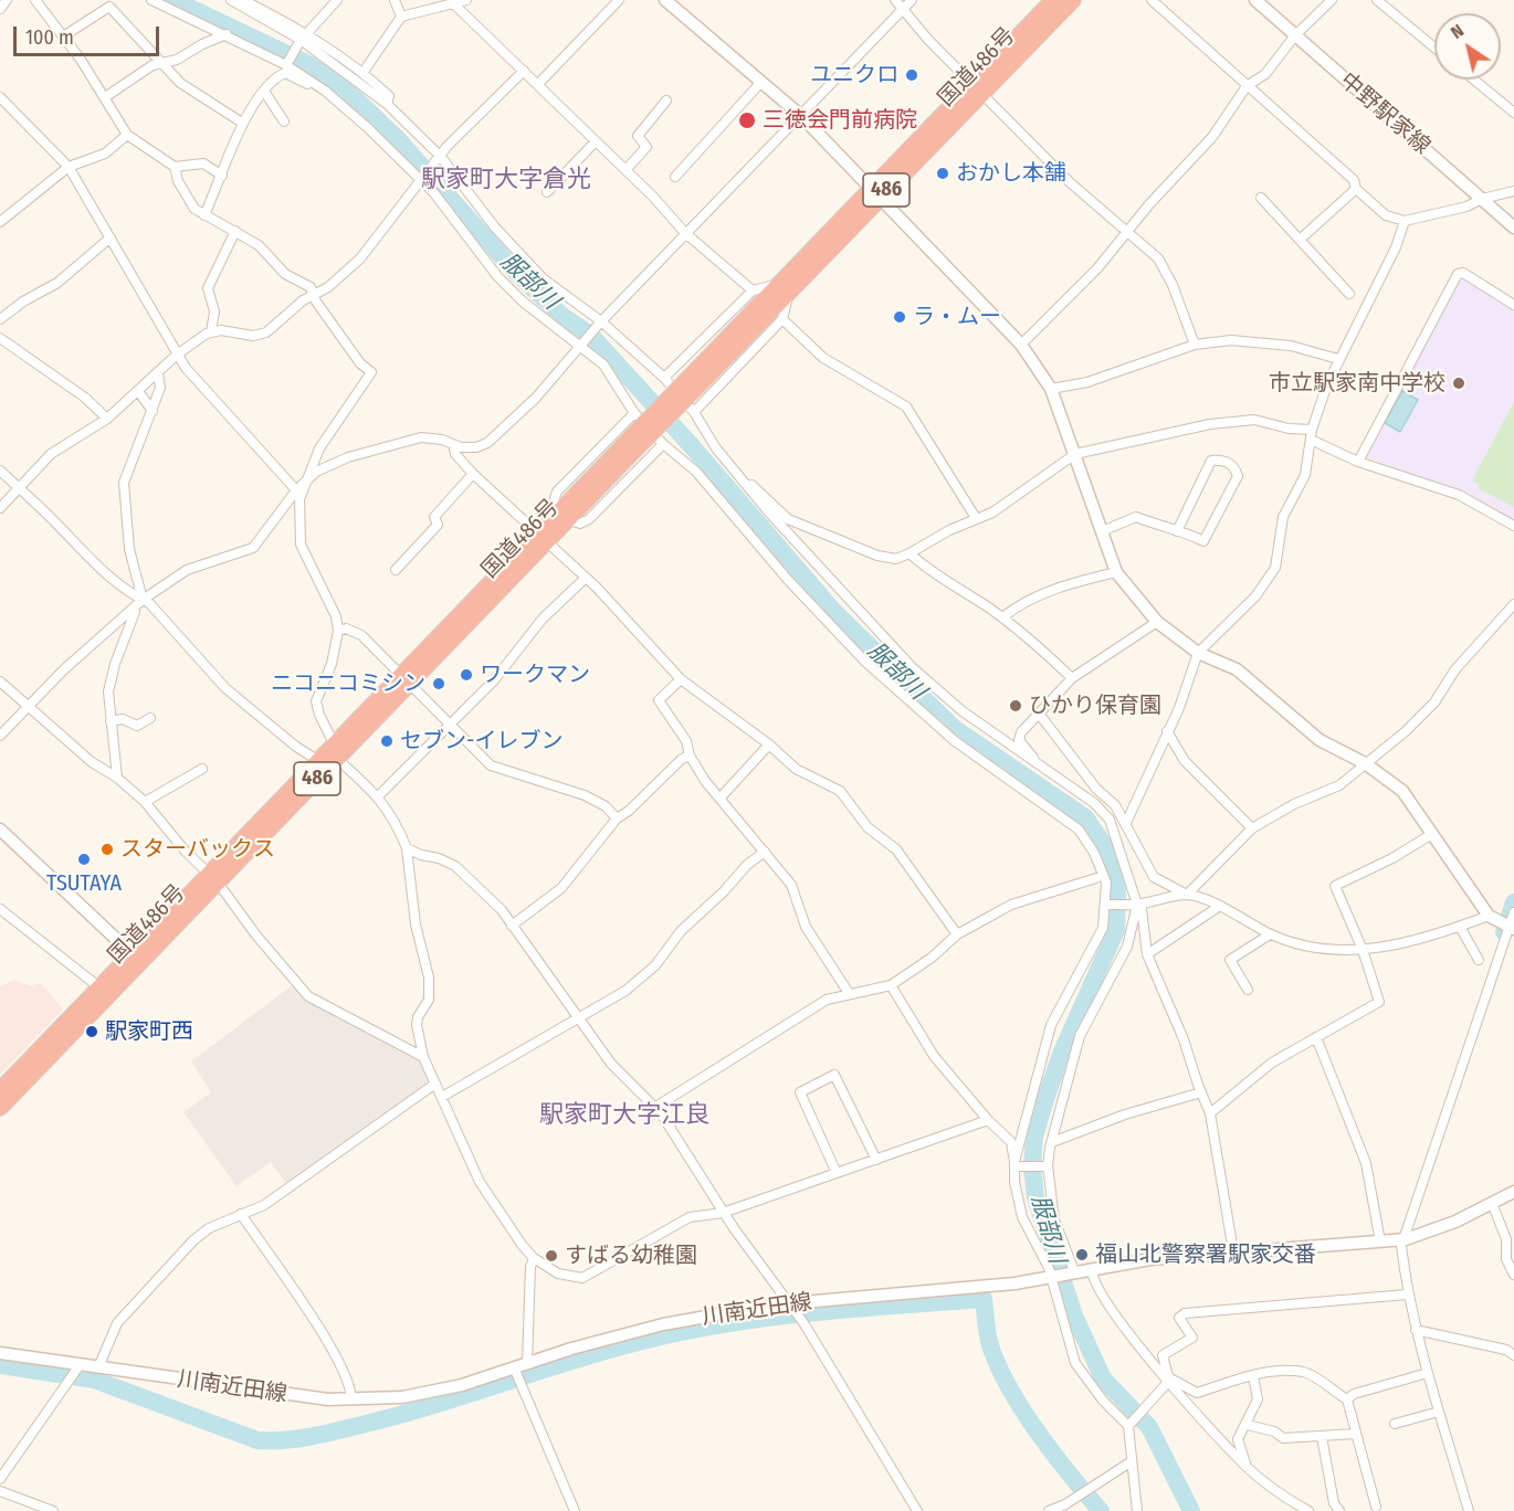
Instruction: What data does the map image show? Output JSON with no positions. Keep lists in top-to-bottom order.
{
  "streets": {
    "highway": ["国道486号", "486"],
    "main road": ["中野駅家線", "川南近田線"]
  },
  "districts": ["駅家町大字倉光", "駅家町大字江良"],
  "water": ["服部川"],
  "places": [
    "ユニクロ",
    "三徳会門前病院",
    "おかし本舗",
    "ラ・ムー",
    "市立駅家南中学校",
    "ワークマン",
    "ニコニコミシン",
    "ひかり保育園",
    "セブン-イレブン",
    "スターバックス",
    "TSUTAYA",
    "駅家町西",
    "福山北警察署駅家交番",
    "すばる幼稚園"
  ],
  "scale_bar": "100 m",
  "north": "top left"
}
